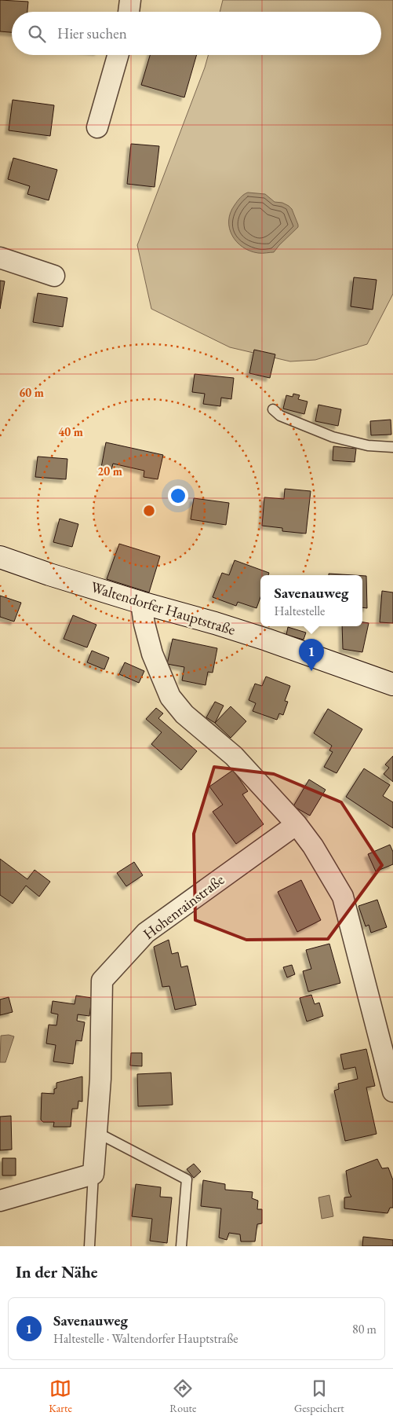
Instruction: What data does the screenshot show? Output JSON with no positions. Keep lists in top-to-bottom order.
{
  "streets": {
    "main road": ["Waltendorfer Hauptstraße"],
    "street": ["Hohenrainstraße"]
  },
  "page": {
    "search": "Hier suchen",
    "popup": ["Savenauweg", "Haltestelle"],
    "pins": "1",
    "heading": "In der Nähe",
    "list": [
      {
        "mark": "1",
        "name": "Savenauweg",
        "note": "Haltestelle · Waltendorfer Hauptstraße",
        "value": "80 m"
      }
    ],
    "nav": ["Karte", "Route", "Gespeichert"]
  },
  "rings": ["60 m", "40 m", "20 m"]
}
